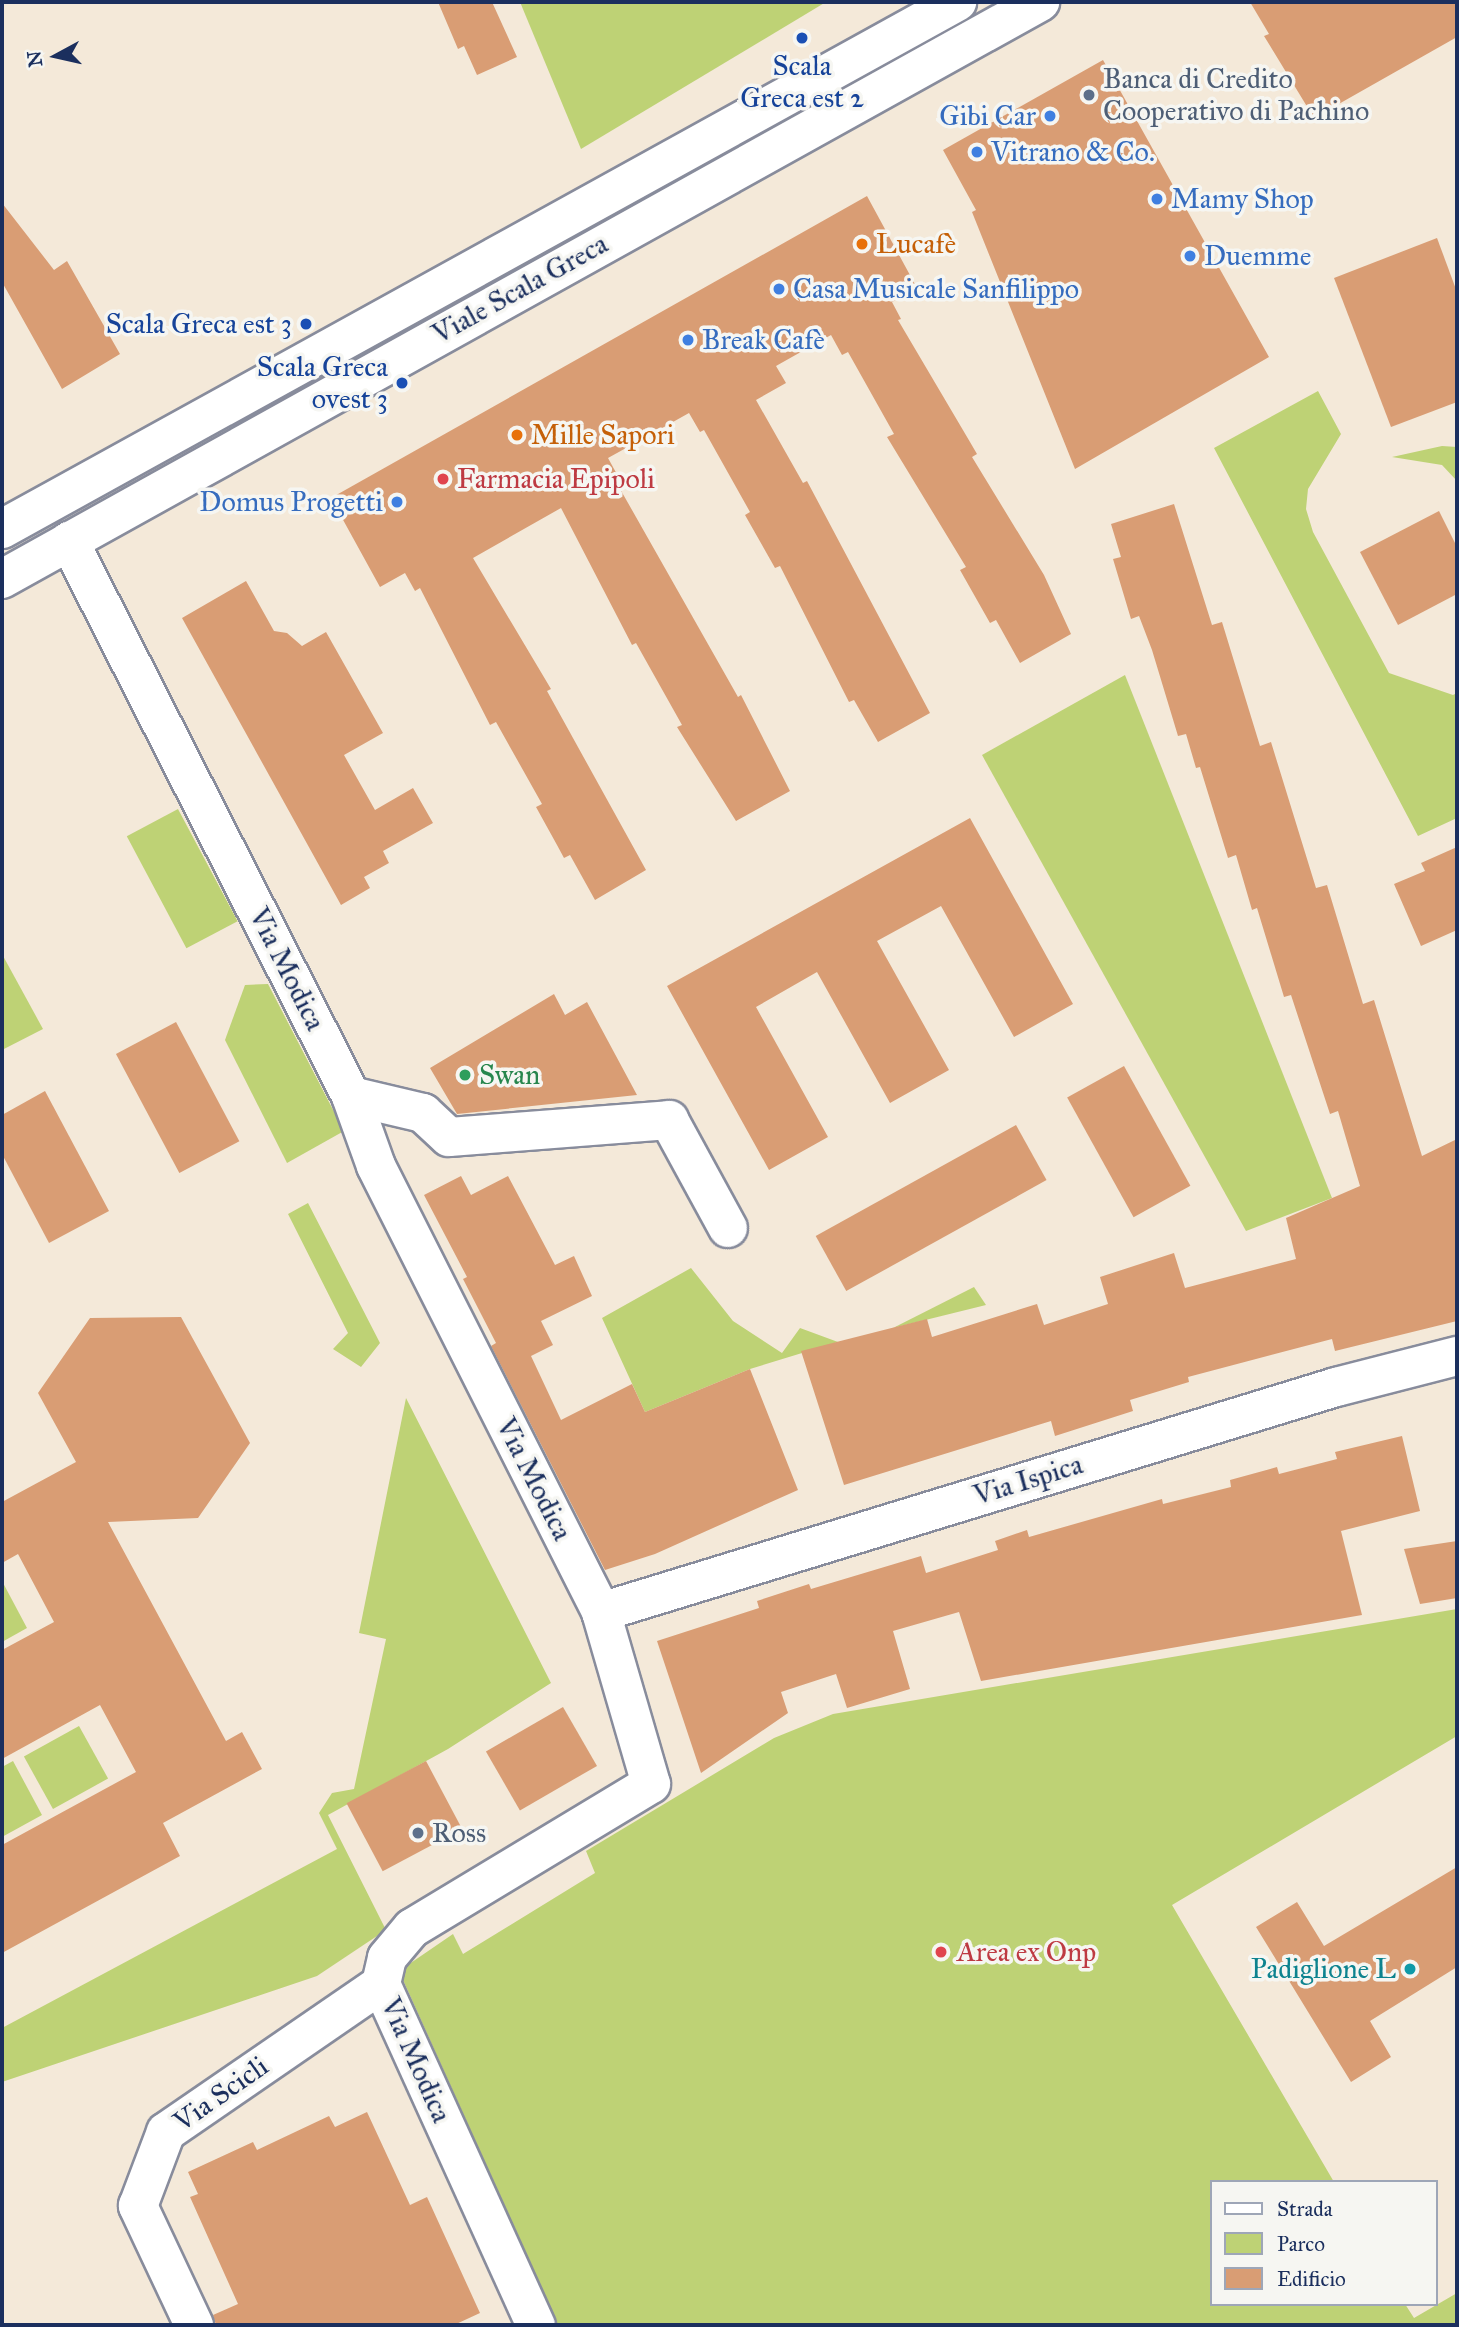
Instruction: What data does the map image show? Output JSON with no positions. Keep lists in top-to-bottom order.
{
  "streets": {
    "street": [
      "Viale Scala Greca",
      "Via Modica",
      "Via Ispica",
      "Via Scicli"
    ]
  },
  "crossings": [
    ["Viale Scala Greca", "Via Modica"],
    ["Via Modica", "Via Ispica"],
    ["Via Modica", "Via Scicli"]
  ],
  "places": [
    "Scala Greca est 2",
    "Banca di Credito Cooperativo di Pachino",
    "Gibi Car",
    "Vitrano & Co.",
    "Mamy Shop",
    "Lucafè",
    "Duemme",
    "Casa Musicale Sanfilippo",
    "Scala Greca est 3",
    "Break Cafè",
    "Scala Greca ovest 3",
    "Mille Sapori",
    "Farmacia Epipoli",
    "Domus Progetti",
    "Swan",
    "Ross",
    "Area ex Onp",
    "Padiglione L"
  ],
  "legend": ["Strada", "Parco", "Edificio"],
  "north": "left"
}
